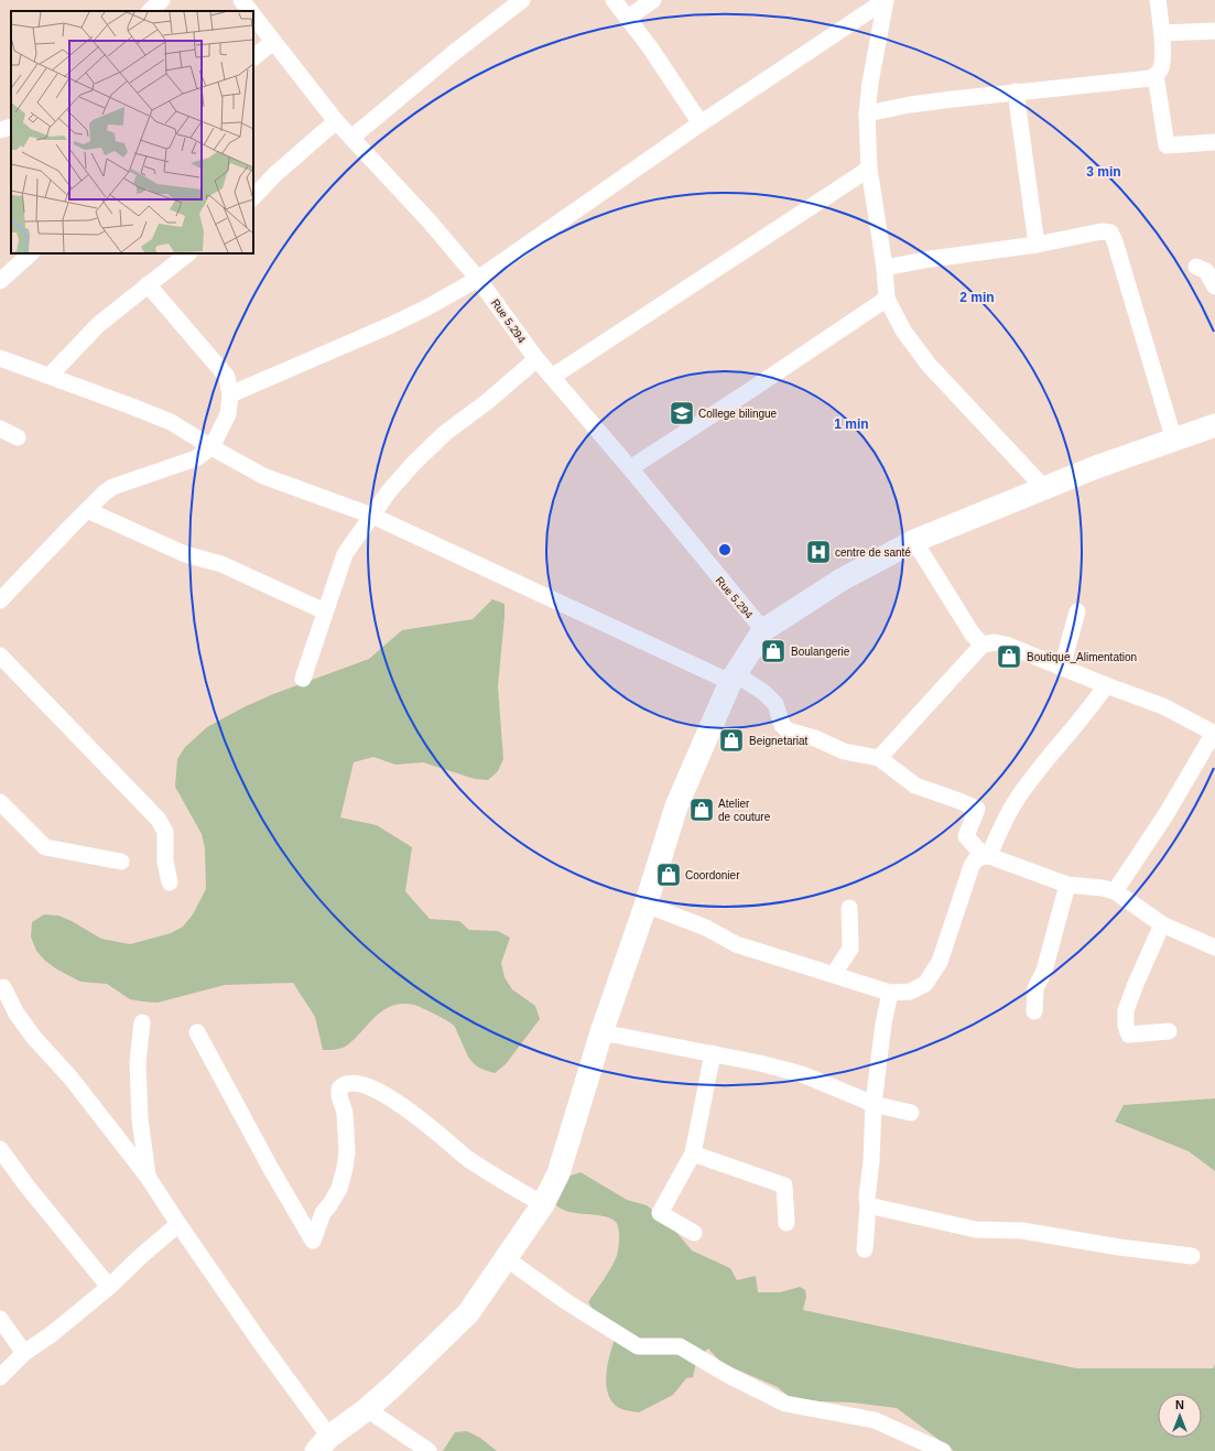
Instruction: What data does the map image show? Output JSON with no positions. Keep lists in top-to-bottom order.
{
  "streets": {
    "street": ["Rue 5.294"]
  },
  "places": {
    "school or university": ["College bilingue"],
    "hospital": ["centre de santé"],
    "shop": [
      "Boulangerie",
      "Boutique_Alimentation",
      "Beignetariat",
      "Atelier de couture",
      "Coordonier"
    ]
  },
  "north": "top",
  "rings": ["3 min", "2 min", "1 min"]
}
